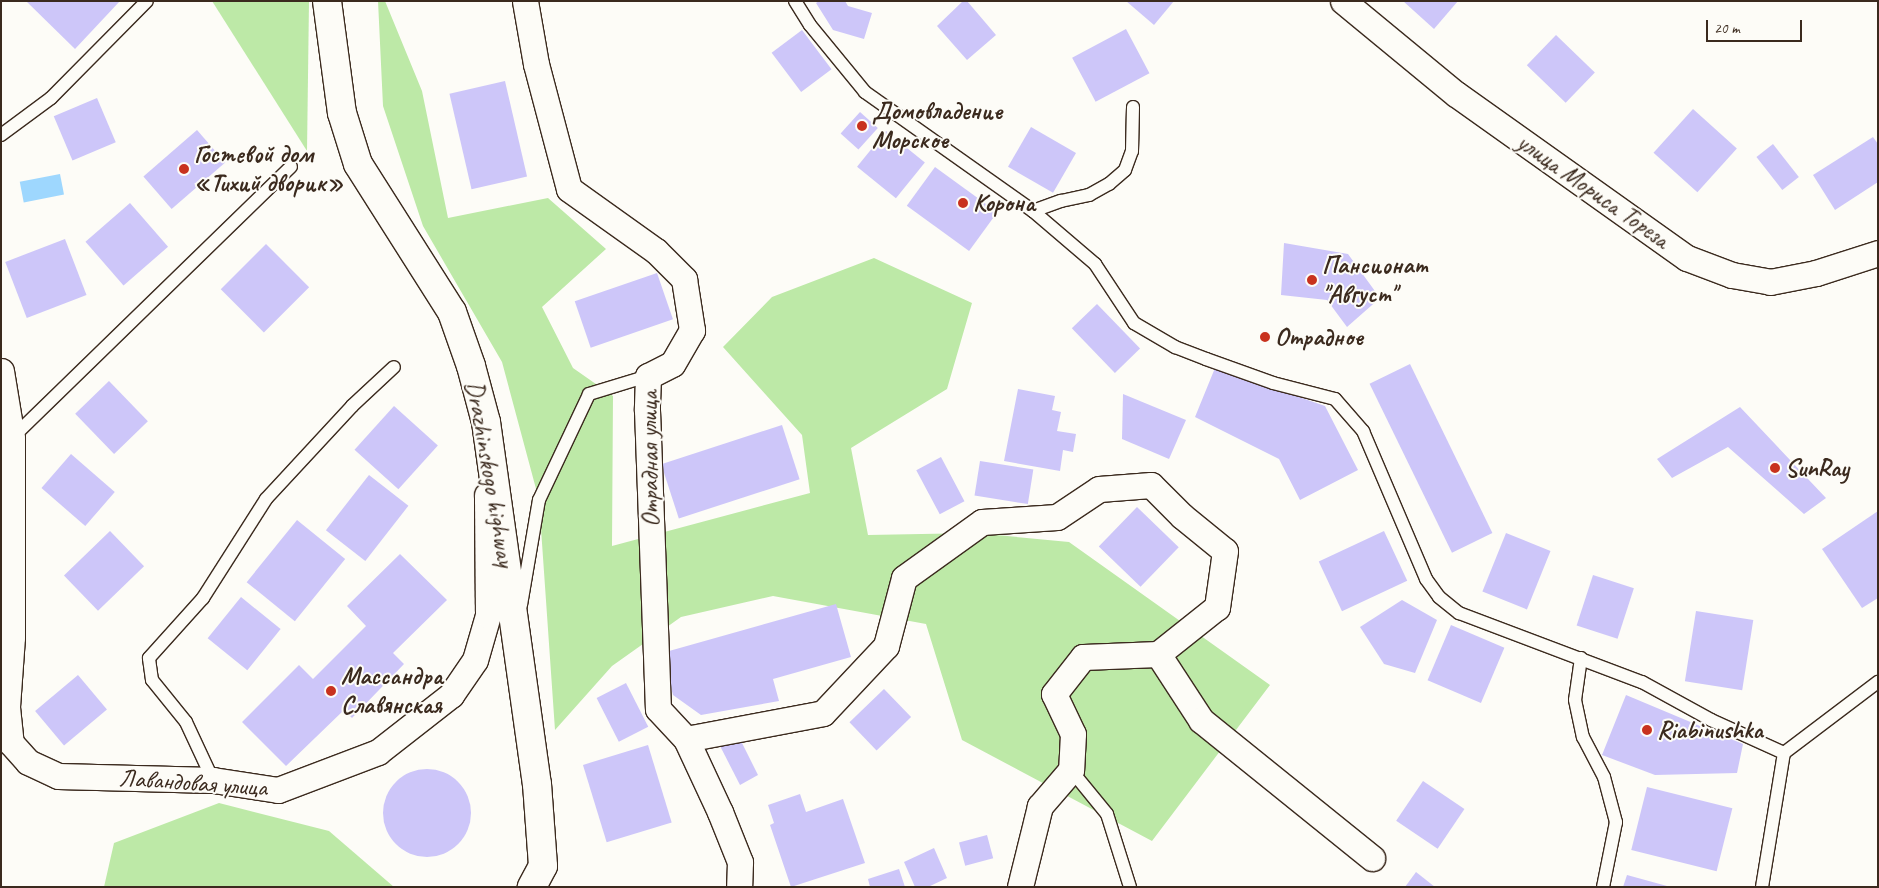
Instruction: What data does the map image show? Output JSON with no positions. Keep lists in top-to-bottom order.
{
  "streets": {
    "main road": ["Drazhinskogo highway"],
    "street": ["улица Мориса Тореза", "Отрадная улица", "Лавандовая улица"]
  },
  "crossings": [
    ["Drazhinskogo highway", "Лавандовая улица"]
  ],
  "places": [
    "Домовладение Морское",
    "Гостевой дом «Тихий дворик»",
    "Корона",
    "Пансионат \"Август\"",
    "Отрадное",
    "SunRay",
    "Массандра Славянская",
    "Riabinushka"
  ],
  "scale_bar": "20 m"
}
